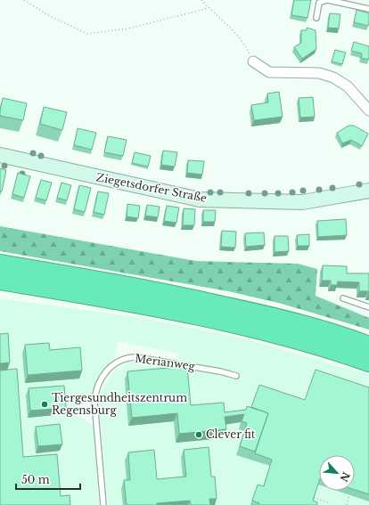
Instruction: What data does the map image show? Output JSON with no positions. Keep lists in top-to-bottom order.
{
  "streets": {
    "street": ["Ziegetsdorfer Straße"],
    "lane": ["Merianweg"]
  },
  "places": ["Tiergesundheitszentrum Regensburg", "Clever fit"],
  "scale_bar": "50 m",
  "north": "bottom right"
}
